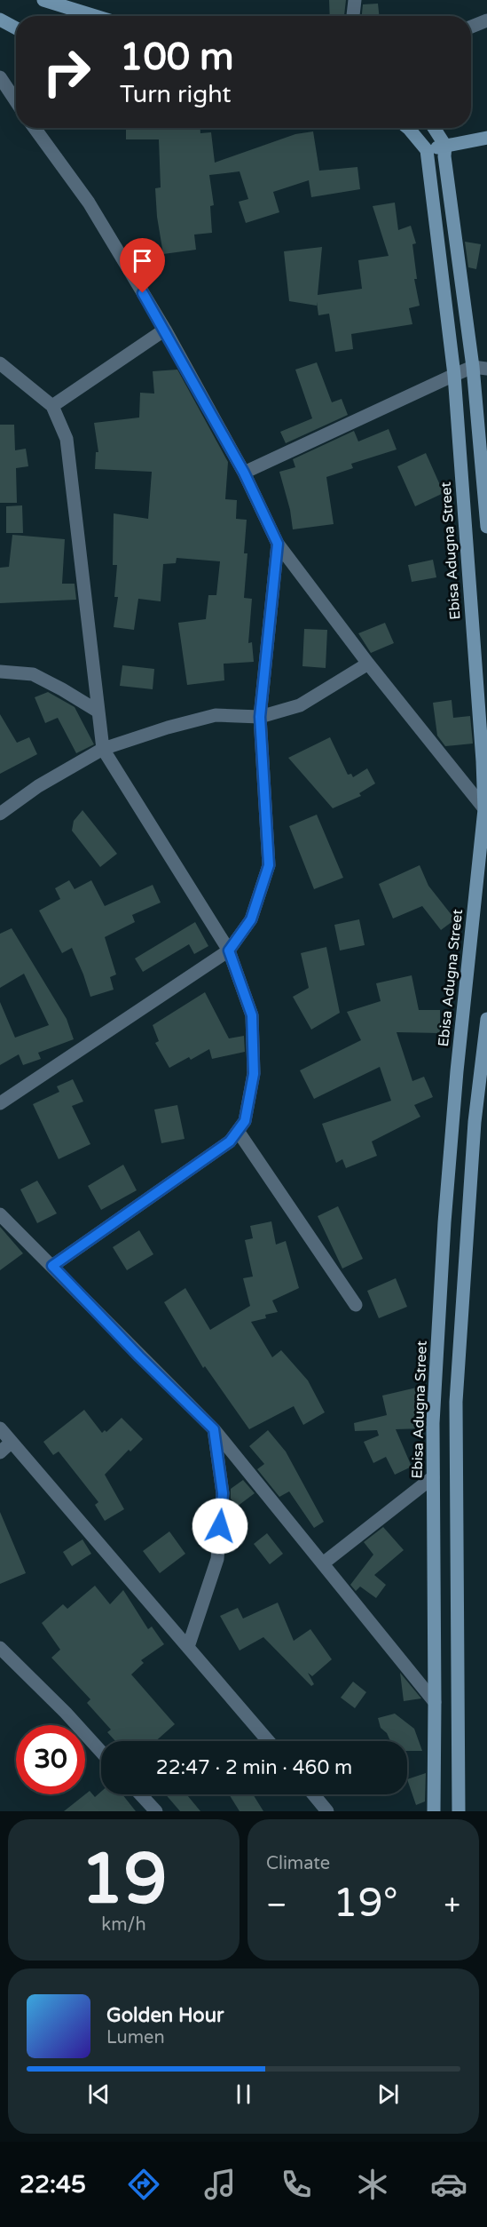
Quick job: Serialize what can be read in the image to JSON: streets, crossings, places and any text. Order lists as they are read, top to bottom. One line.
{"streets":{"main road":["Ebisa Adugna Street"]},"page":{"turn":["100 m","Turn right"],"limit":"30","trip":"22:47 · 2 min · 460 m","tile":[["19","km/h"],"Climate"],"heat":["−","19°","+"],"song":["Golden Hour","Lumen"],"tabs":"22:45"}}
